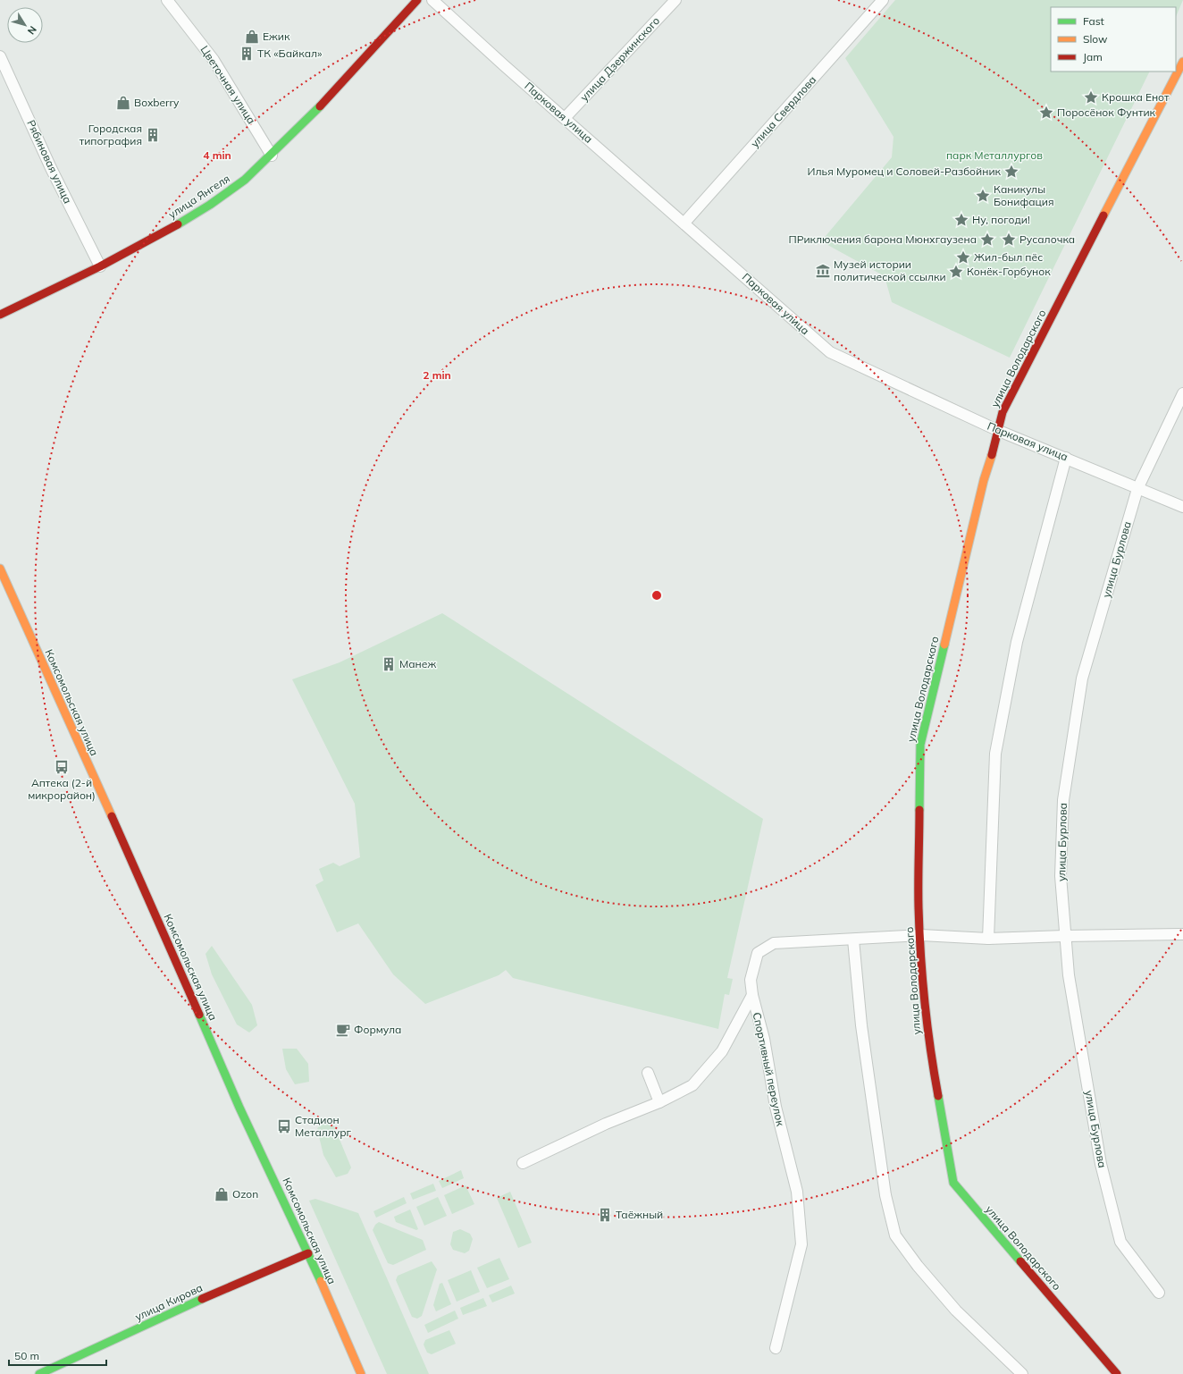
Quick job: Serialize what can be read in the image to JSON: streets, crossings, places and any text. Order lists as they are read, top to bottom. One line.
{"streets":{"street":["улица Дзержинского","Цветочная улица","улица Свердлова","Парковая улица","Рябиновая улица","улица Янгеля","улица Володарского","улица Бурлова","Комсомольская улица","Спортивный переулок","улица Кирова"]},"crossings":[["улица Дзержинского","Парковая улица"],["Цветочная улица","улица Янгеля"],["улица Свердлова","Парковая улица"],["Парковая улица","улица Володарского"],["Парковая улица","улица Бурлова"],["Рябиновая улица","улица Янгеля"],["улица Володарского","Спортивный переулок"],["улица Бурлова","Спортивный переулок"],["Комсомольская улица","улица Кирова"]],"parks":["парк Металлургов"],"places":{"shop":["Ежик","Boxberry","Ozon"],"building":["ТК «Байкал»","Городская типография","Манеж","Таёжный"],"place":["Крошка Енот","Поросёнок Фунтик","Илья Муромец и Соловей-Разбойник","Каникулы Бонифация","Ну, погоди!","ПРиключения барона Мюнхгаузена","Русалочка","Жил-был пёс","Конёк-Горбунок"],"museum":["Музей истории политической ссылки"],"bus stop":["Аптека (2-й микрорайон)","Стадион Металлург"],"cafe":["Формула"]},"legend":["Fast","Slow","Jam"],"scale_bar":"50 m","north":"bottom right","rings":["4 min","2 min"]}
